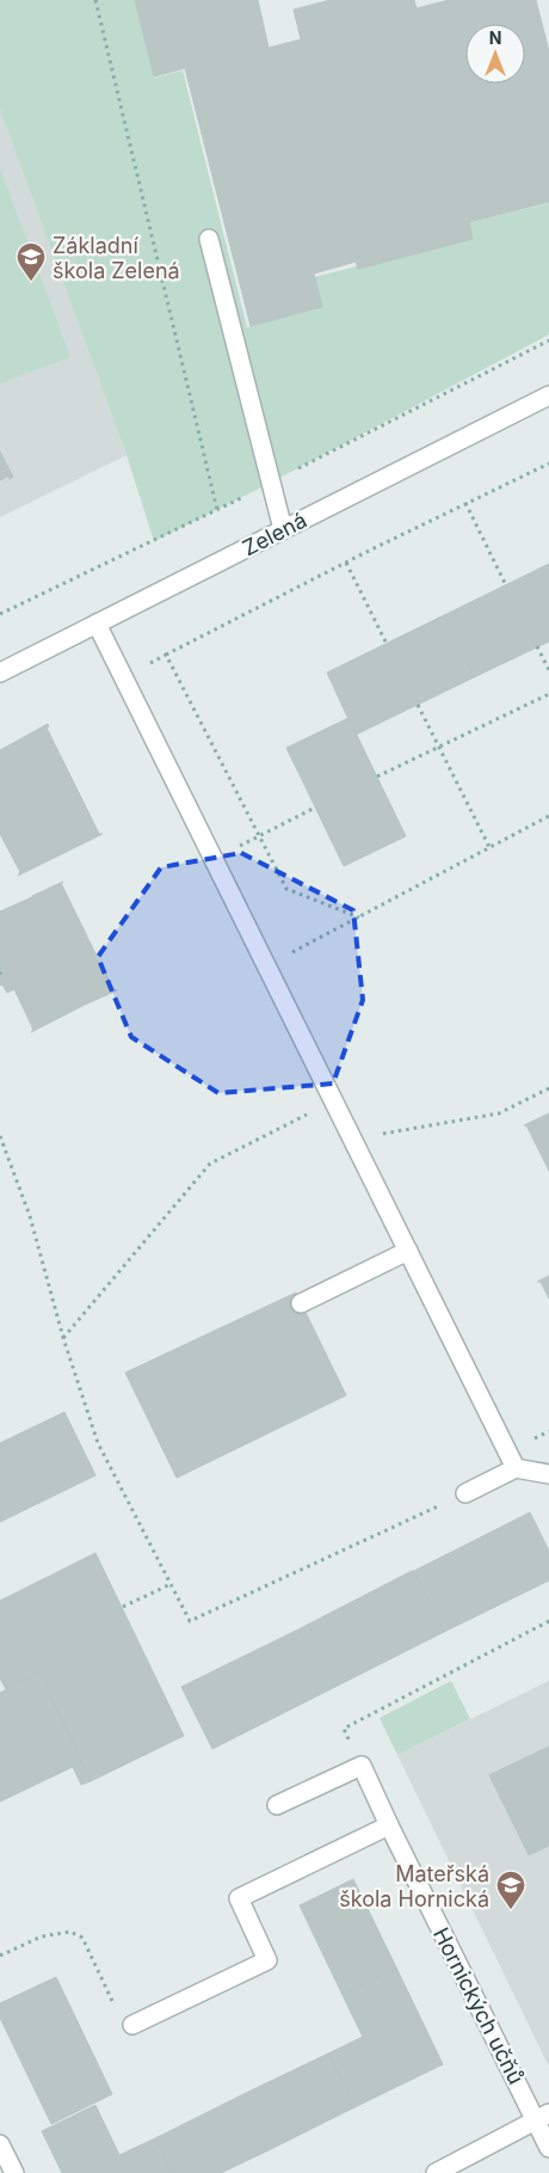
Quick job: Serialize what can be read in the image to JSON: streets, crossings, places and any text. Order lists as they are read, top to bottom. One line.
{"streets":{"street":["Zelená","Hornických učňů"]},"places":{"school or university":["Základní škola Zelená","Mateřská škola Hornická"]},"north":"top"}
